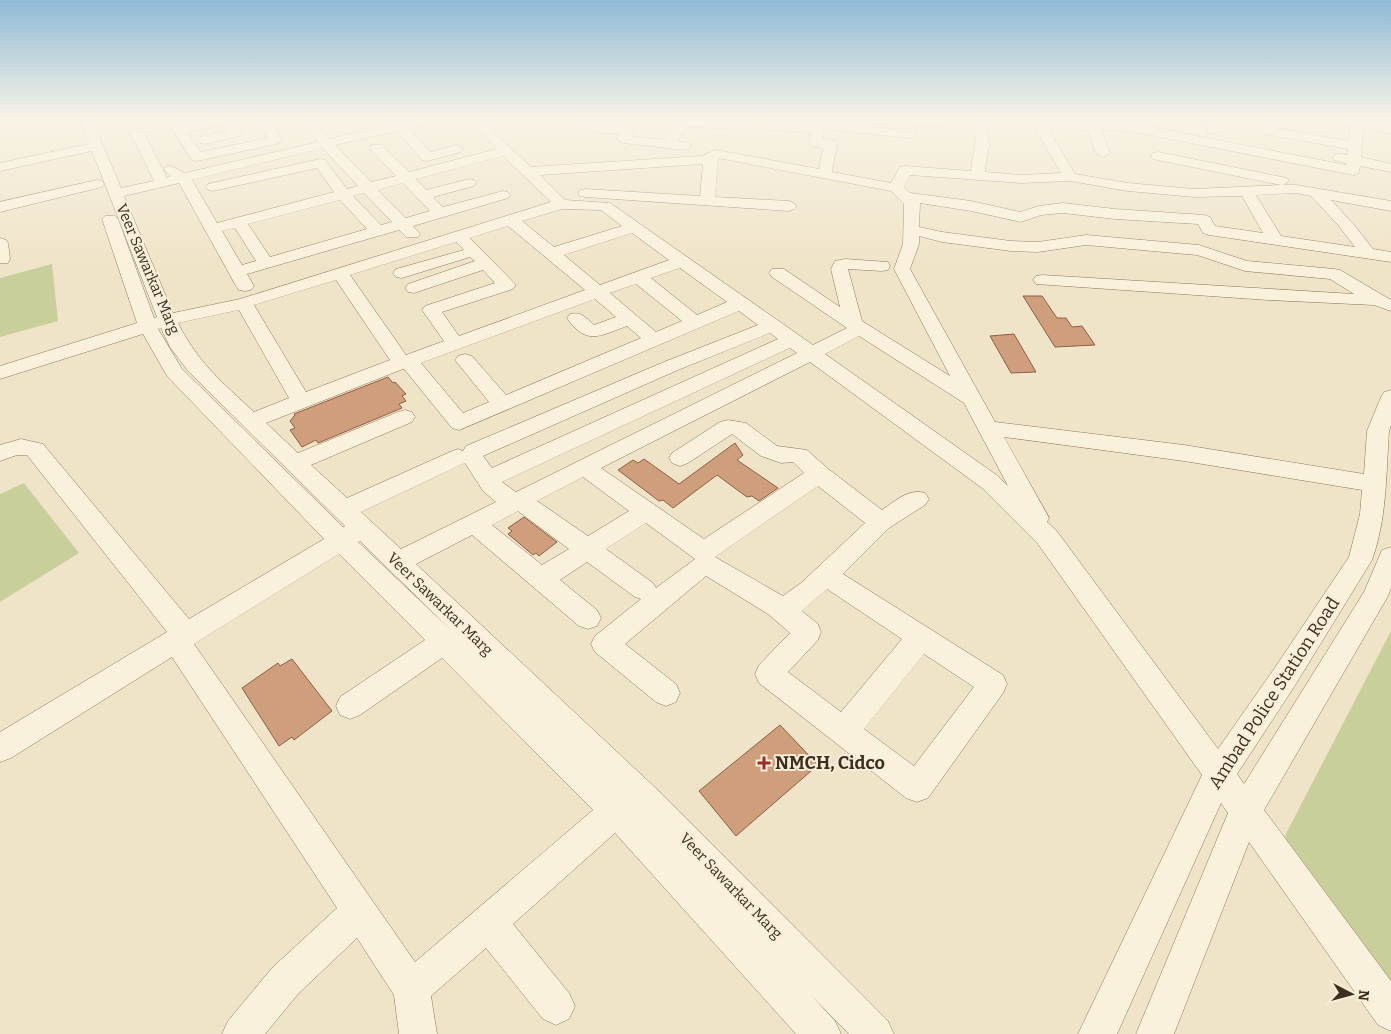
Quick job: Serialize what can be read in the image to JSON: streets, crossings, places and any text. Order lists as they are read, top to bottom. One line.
{"streets":{"street":["Veer Sawarkar Marg","Ambad Police Station Road"]},"places":{"health":["NMCH, Cidco"]},"north":"right"}
